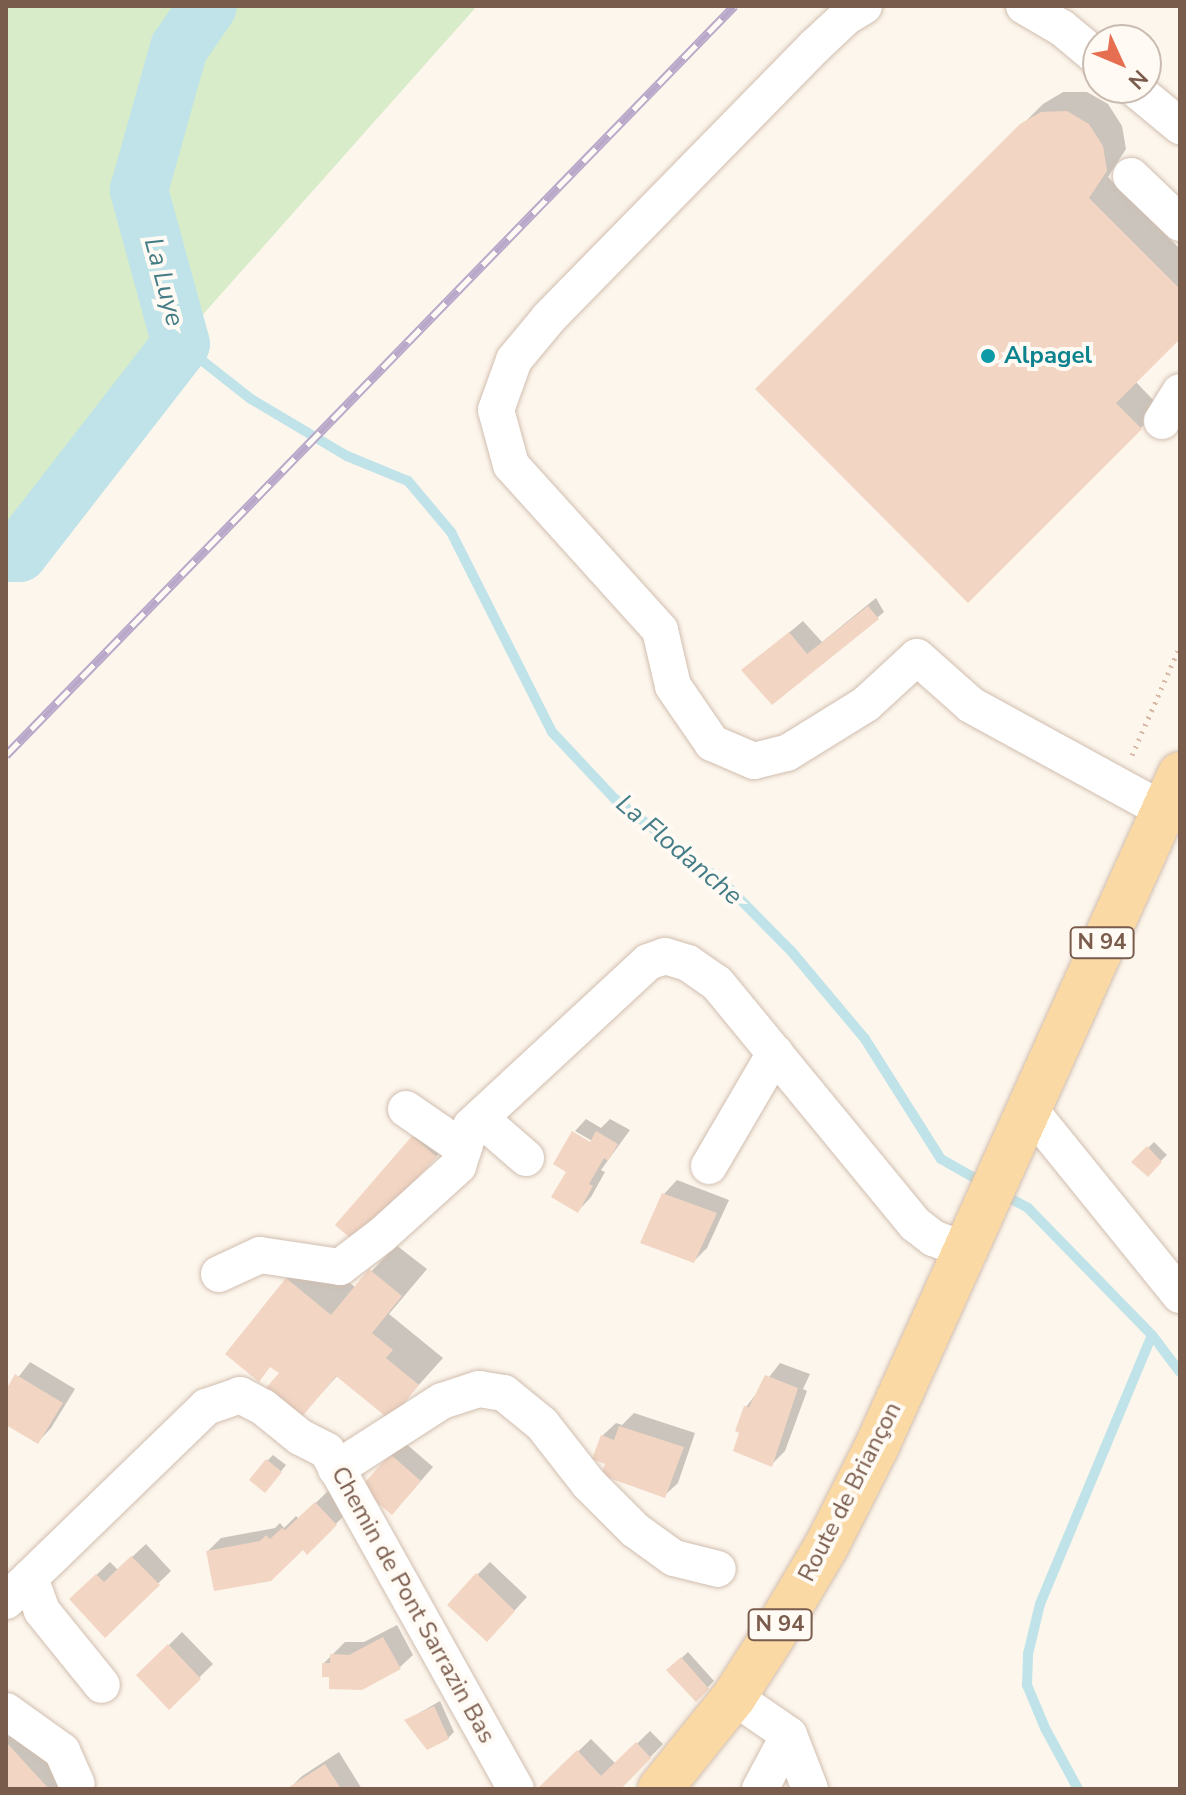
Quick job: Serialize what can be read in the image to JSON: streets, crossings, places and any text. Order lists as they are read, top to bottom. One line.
{"streets":{"main road":["N 94","Route de Briançon"],"street":["Chemin de Pont Sarrazin Bas"]},"crossings":[["N 94","Route de Briançon"]],"water":["La Luye","La Flodanche"],"places":["Alpagel"],"north":"bottom right"}
